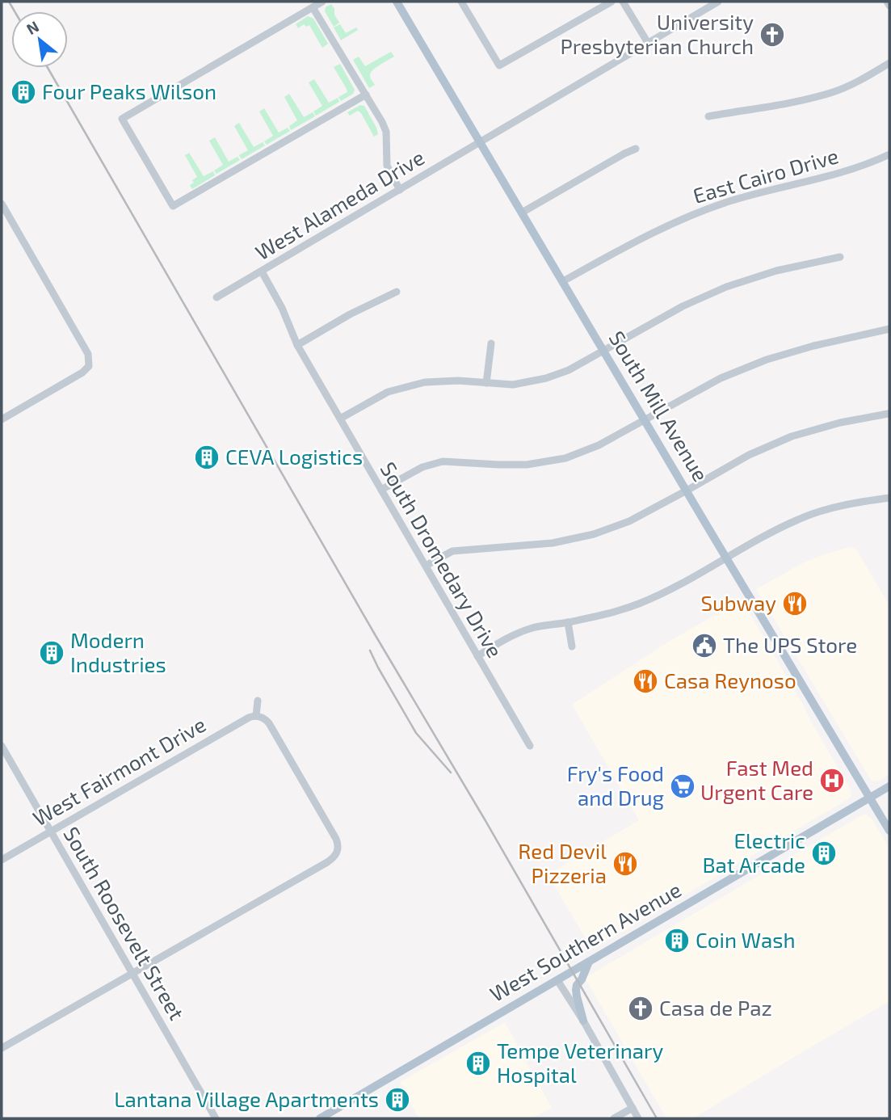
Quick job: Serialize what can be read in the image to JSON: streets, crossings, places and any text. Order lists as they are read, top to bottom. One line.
{"streets":{"main road":["South Mill Avenue","West Southern Avenue"],"street":["East Cairo Drive","West Alameda Drive","South Dromedary Drive","West Fairmont Drive","South Roosevelt Street"]},"crossings":[["East Cairo Drive","South Mill Avenue"],["West Alameda Drive","South Mill Avenue"],["West Alameda Drive","South Dromedary Drive"],["South Mill Avenue","West Southern Avenue"],["West Fairmont Drive","South Roosevelt Street"]],"places":{"church":["University Presbyterian Church","Casa de Paz"],"building":["Four Peaks Wilson","CEVA Logistics","Modern Industries","Electric Bat Arcade","Coin Wash","Tempe Veterinary Hospital","Lantana Village Apartments"],"restaurant":["Subway","Casa Reynoso","Red Devil Pizzeria"],"public building":["The UPS Store"],"hospital":["Fast Med Urgent Care"],"supermarket":["Fry's Food and Drug"]},"north":"top left"}
